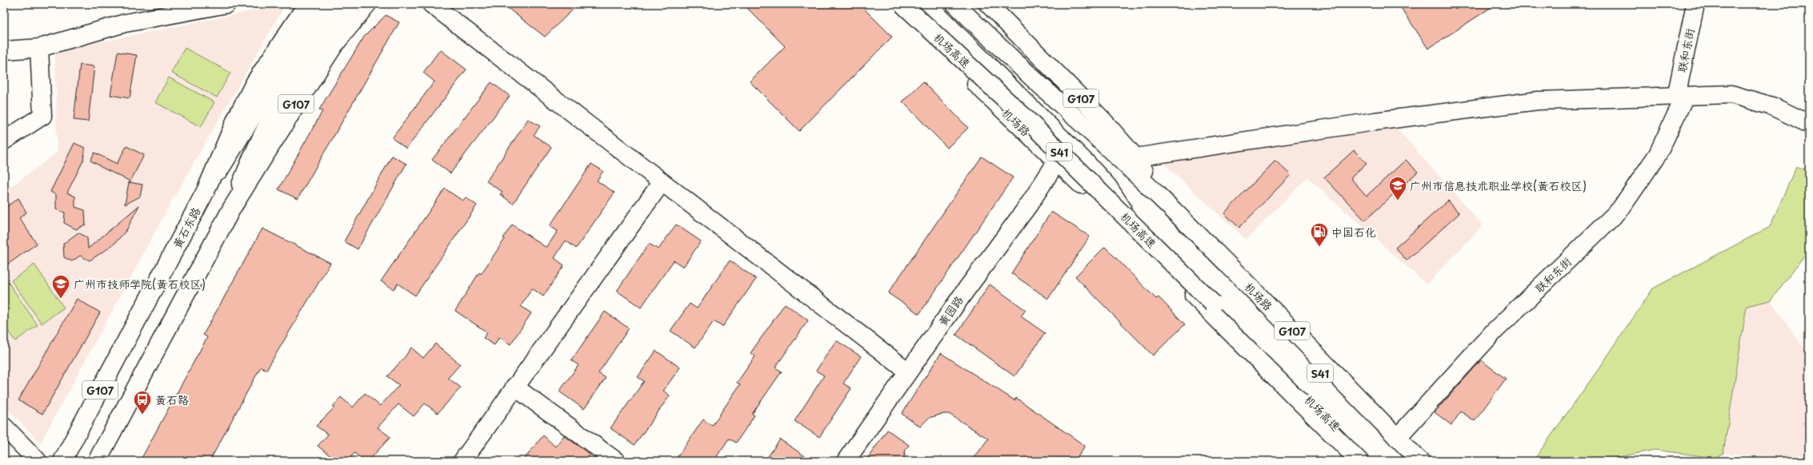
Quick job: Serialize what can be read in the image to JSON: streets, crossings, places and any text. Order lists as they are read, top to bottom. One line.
{"streets":{"main road":["机场高速","联和东街","G107","机场路","S41","黄石东路","黄园路"]},"crossings":[["联和东街","机场路"],["G107","黄石东路"],["机场路","黄园路"]],"places":{"school or university":["广州市信息技术职业学校(黄石校区)","广州市技师学院(黄石校区)"],"fuel station":["中国石化"],"bus stop":["黄石路"]}}
